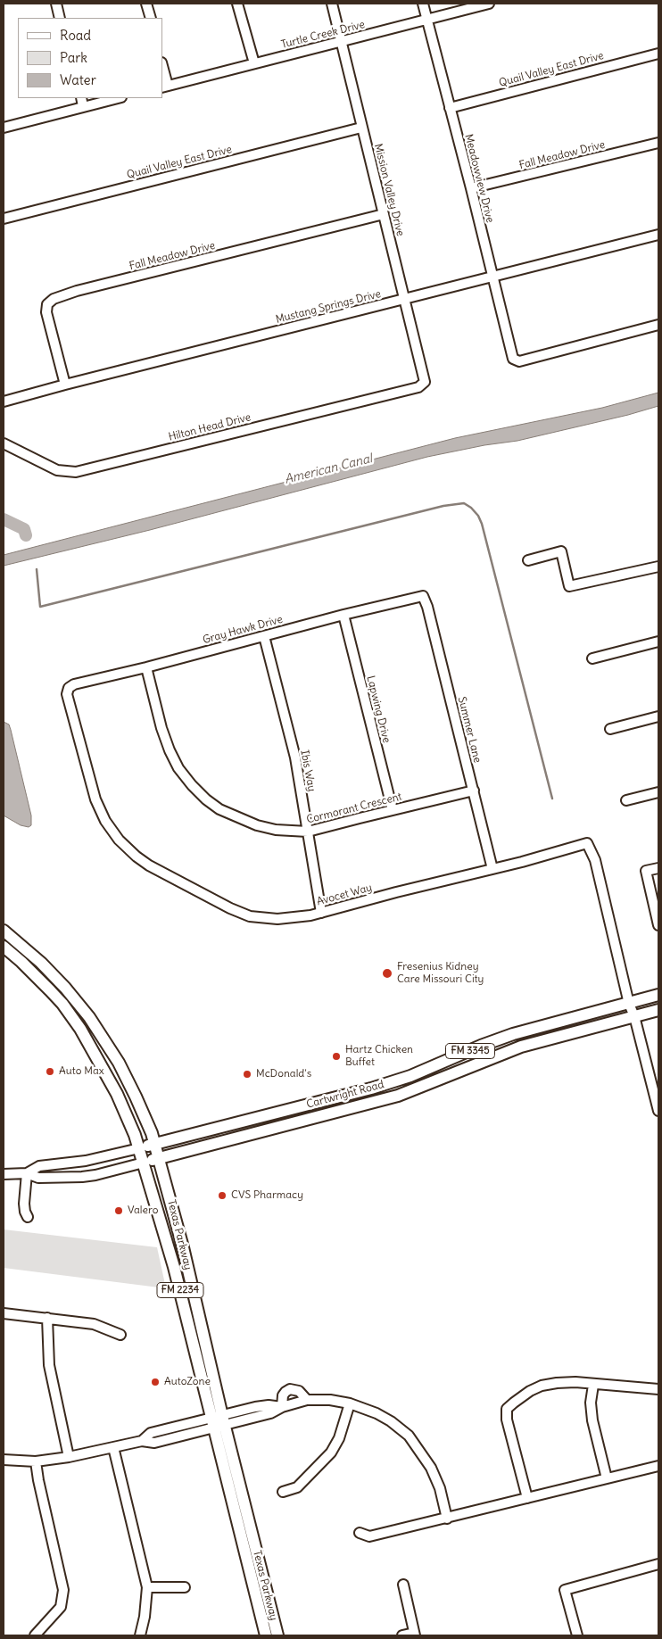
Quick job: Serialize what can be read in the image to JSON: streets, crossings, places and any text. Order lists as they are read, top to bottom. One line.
{"streets":{"main road":["FM 3345","Cartwright Road","Texas Parkway","FM 2234"],"street":["Turtle Creek Drive","Quail Valley East Drive","Fall Meadow Drive","Meadowview Drive","Mission Valley Drive","Mustang Springs Drive","Hilton Head Drive","Gray Hawk Drive","Lapwing Drive","Summer Lane","Ibis Way","Cormorant Crescent","Avocet Way"]},"crossings":[["Turtle Creek Drive","Meadowview Drive"],["Turtle Creek Drive","Mission Valley Drive"],["Quail Valley East Drive","Meadowview Drive"],["Quail Valley East Drive","Mission Valley Drive"],["Fall Meadow Drive","Meadowview Drive"],["Fall Meadow Drive","Mission Valley Drive"],["Fall Meadow Drive","Mustang Springs Drive"],["Meadowview Drive","Mustang Springs Drive"],["Mission Valley Drive","Mustang Springs Drive"],["Mission Valley Drive","Hilton Head Drive"],["Gray Hawk Drive","Lapwing Drive"],["Gray Hawk Drive","Summer Lane"],["Gray Hawk Drive","Ibis Way"],["Gray Hawk Drive","Cormorant Crescent"],["Gray Hawk Drive","Avocet Way"],["Lapwing Drive","Cormorant Crescent"],["Summer Lane","Cormorant Crescent"],["Summer Lane","Avocet Way"],["Ibis Way","Cormorant Crescent"],["Ibis Way","Avocet Way"],["Avocet Way","Cartwright Road"],["Cartwright Road","Texas Parkway"]],"water":["American Canal"],"places":["Fresenius Kidney Care Missouri City","Hartz Chicken Buffet","Auto Max","McDonald's","CVS Pharmacy","Valero","AutoZone"],"legend":["Road","Park","Water"]}
